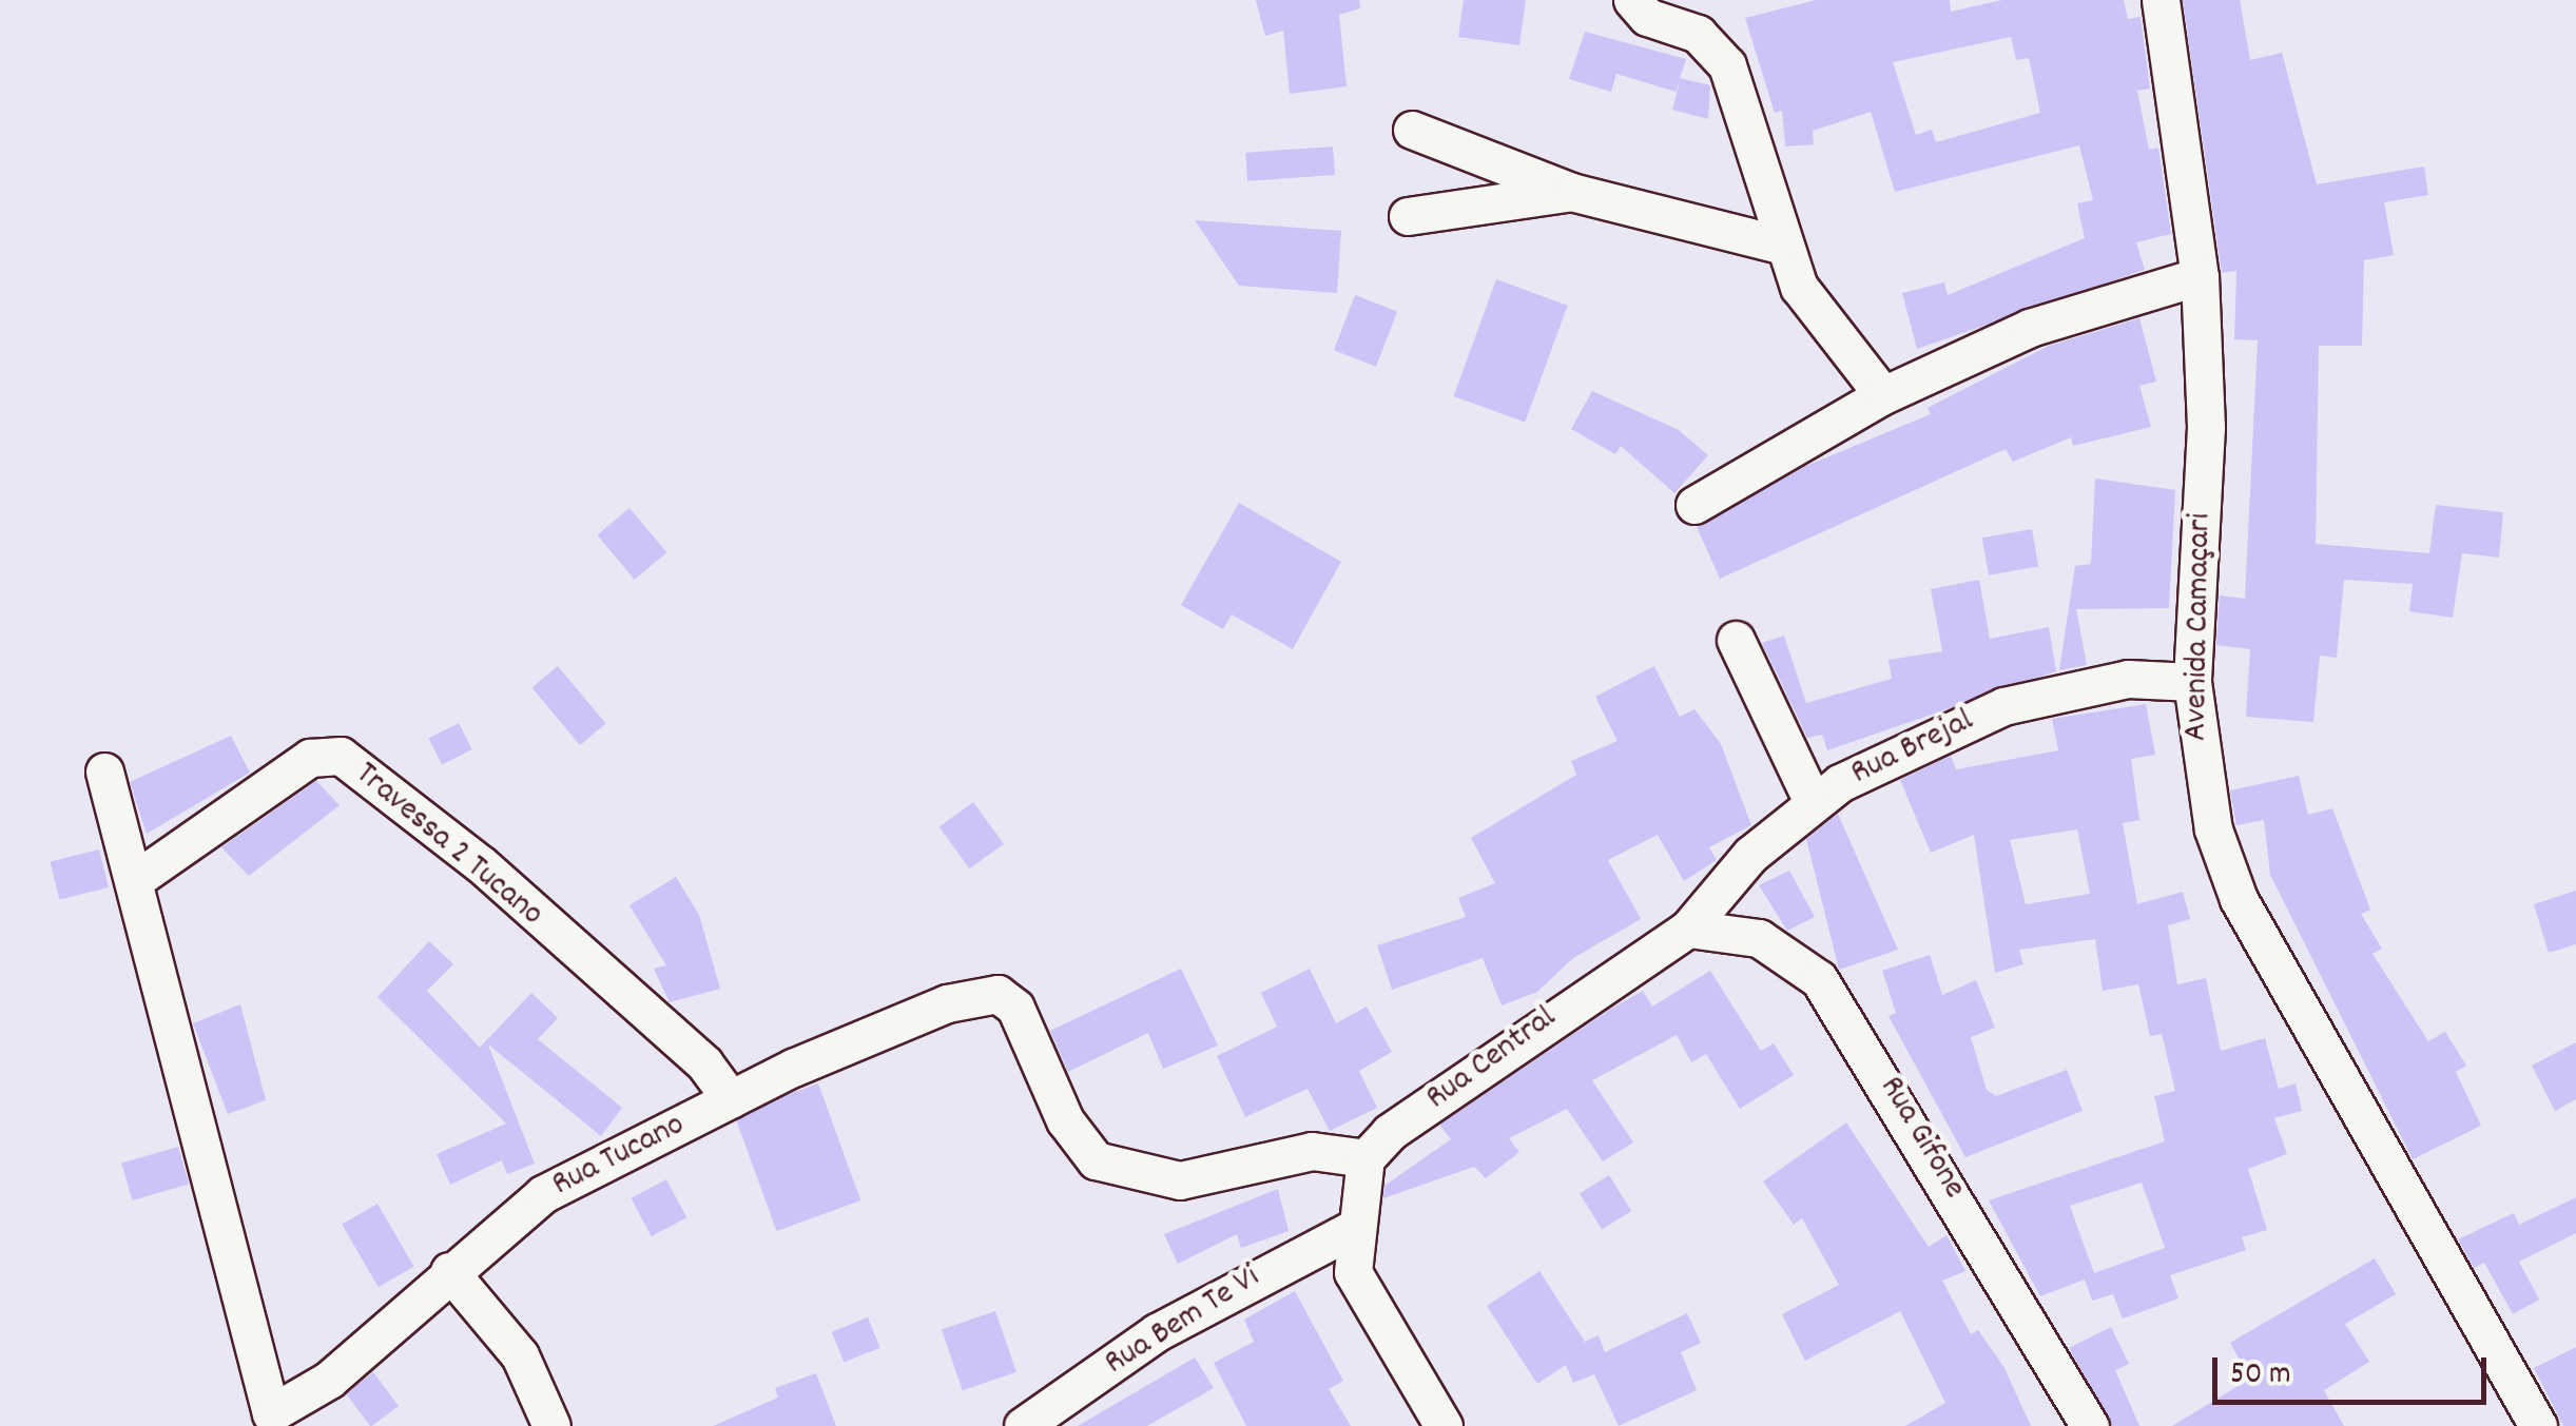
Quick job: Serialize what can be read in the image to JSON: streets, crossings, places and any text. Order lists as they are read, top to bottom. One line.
{"streets":{"street":["Avenida Camaçari","Rua Brejal","Travessa 2 Tucano","Rua Central","Rua Gifone","Rua Tucano","Rua Bem Te Vi"]},"crossings":[["Avenida Camaçari","Rua Brejal"],["Rua Brejal","Rua Central"],["Rua Brejal","Rua Gifone"],["Travessa 2 Tucano","Rua Tucano"],["Rua Central","Rua Gifone"],["Rua Central","Rua Tucano"]],"scale_bar":"50 m"}
